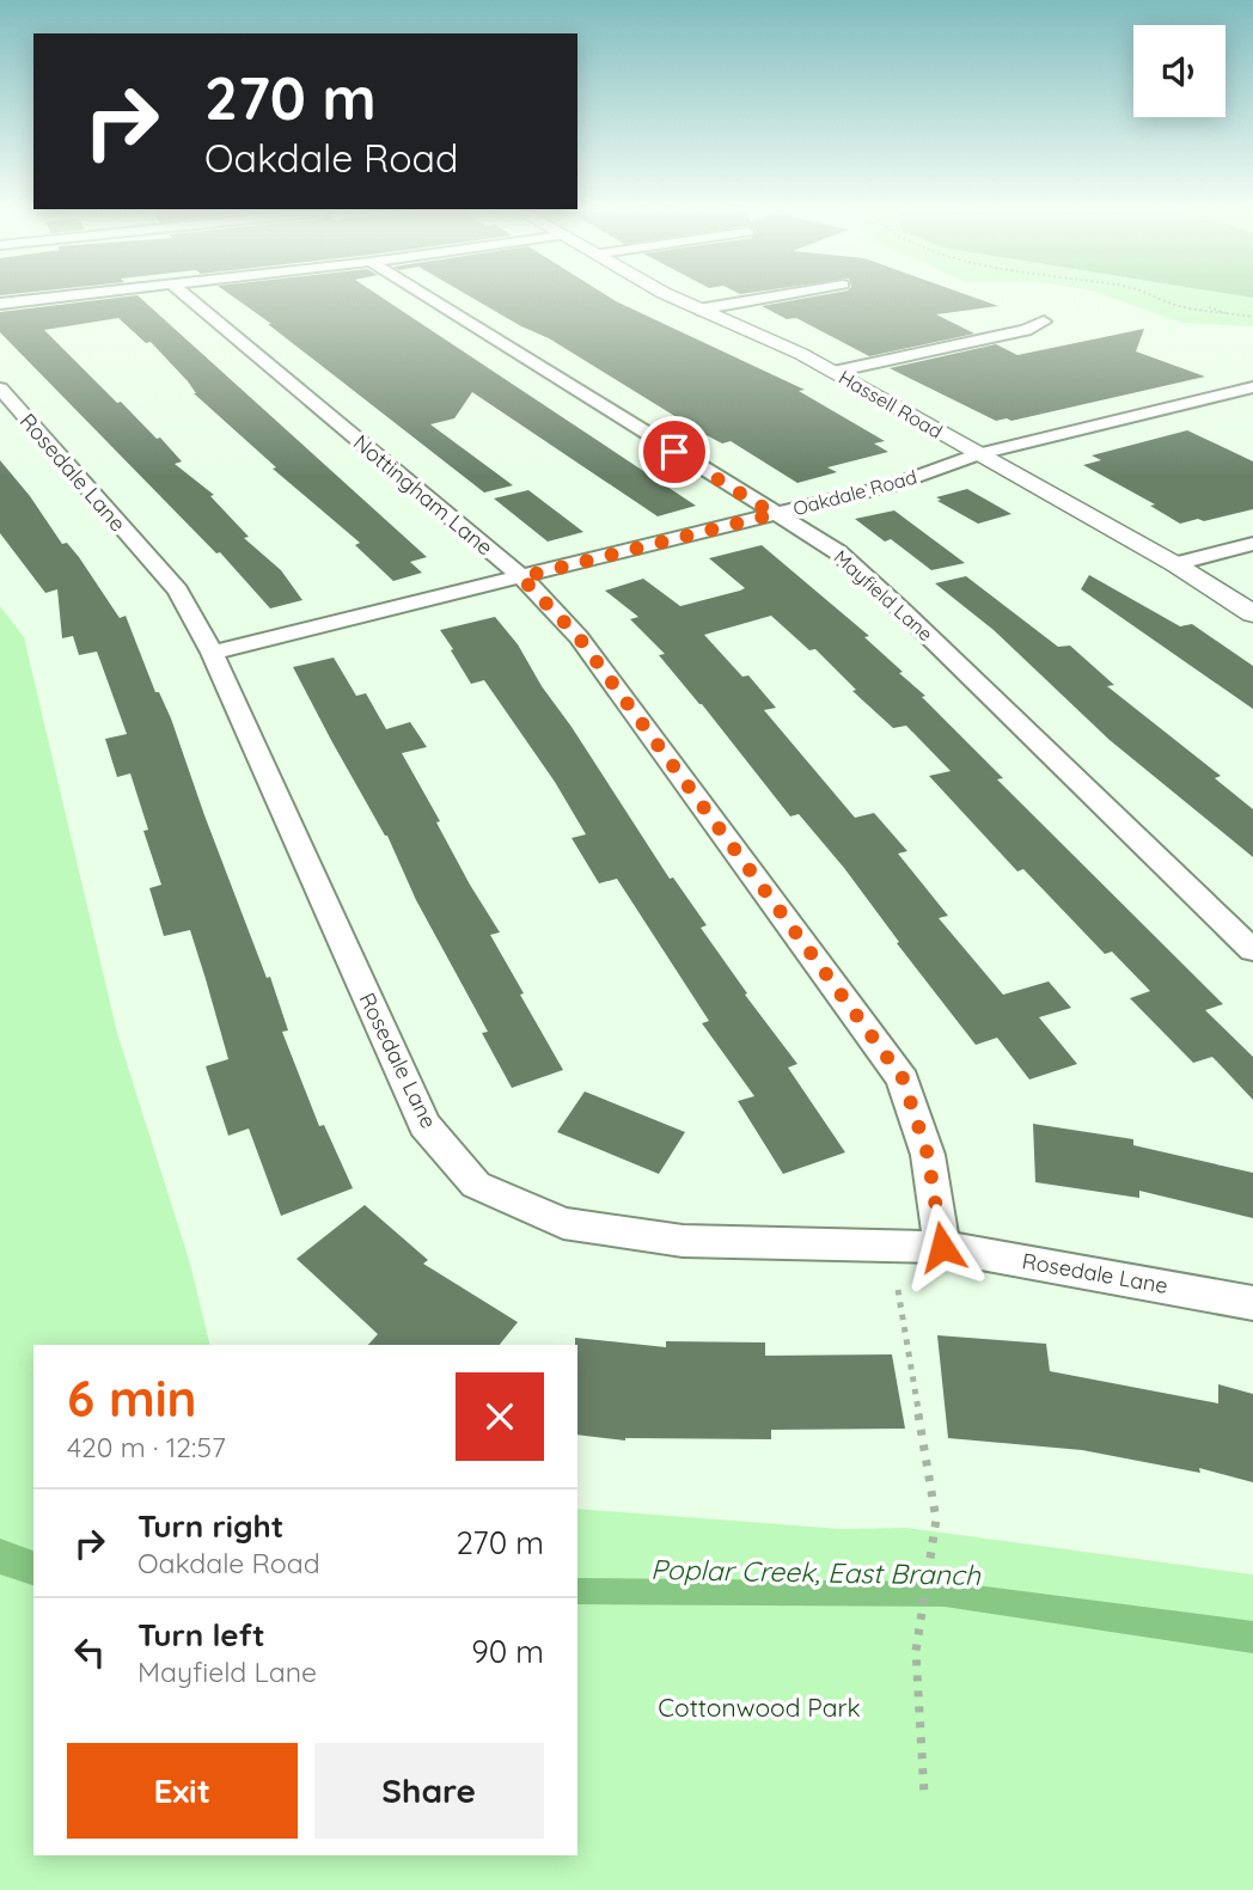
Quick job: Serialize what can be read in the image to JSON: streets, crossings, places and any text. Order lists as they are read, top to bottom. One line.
{"streets":{"street":["Hassell Road","Rosedale Lane","Oakdale Road","Nottingham Lane","Mayfield Lane"]},"crossings":[["Hassell Road","Oakdale Road"],["Rosedale Lane","Oakdale Road"],["Rosedale Lane","Nottingham Lane"],["Oakdale Road","Nottingham Lane"],["Oakdale Road","Mayfield Lane"]],"water":["Poplar Creek, East Branch"],"parks":["Cottonwood Park"],"page":{"turn":["270 m","Oakdale Road"],"heading":["6 min","420 m · 12:57"],"list":[{"name":"Turn right","note":"Oakdale Road","value":"270 m"},{"name":"Turn left","note":"Mayfield Lane","value":"90 m"}],"buttons":["Exit","Share"]}}
